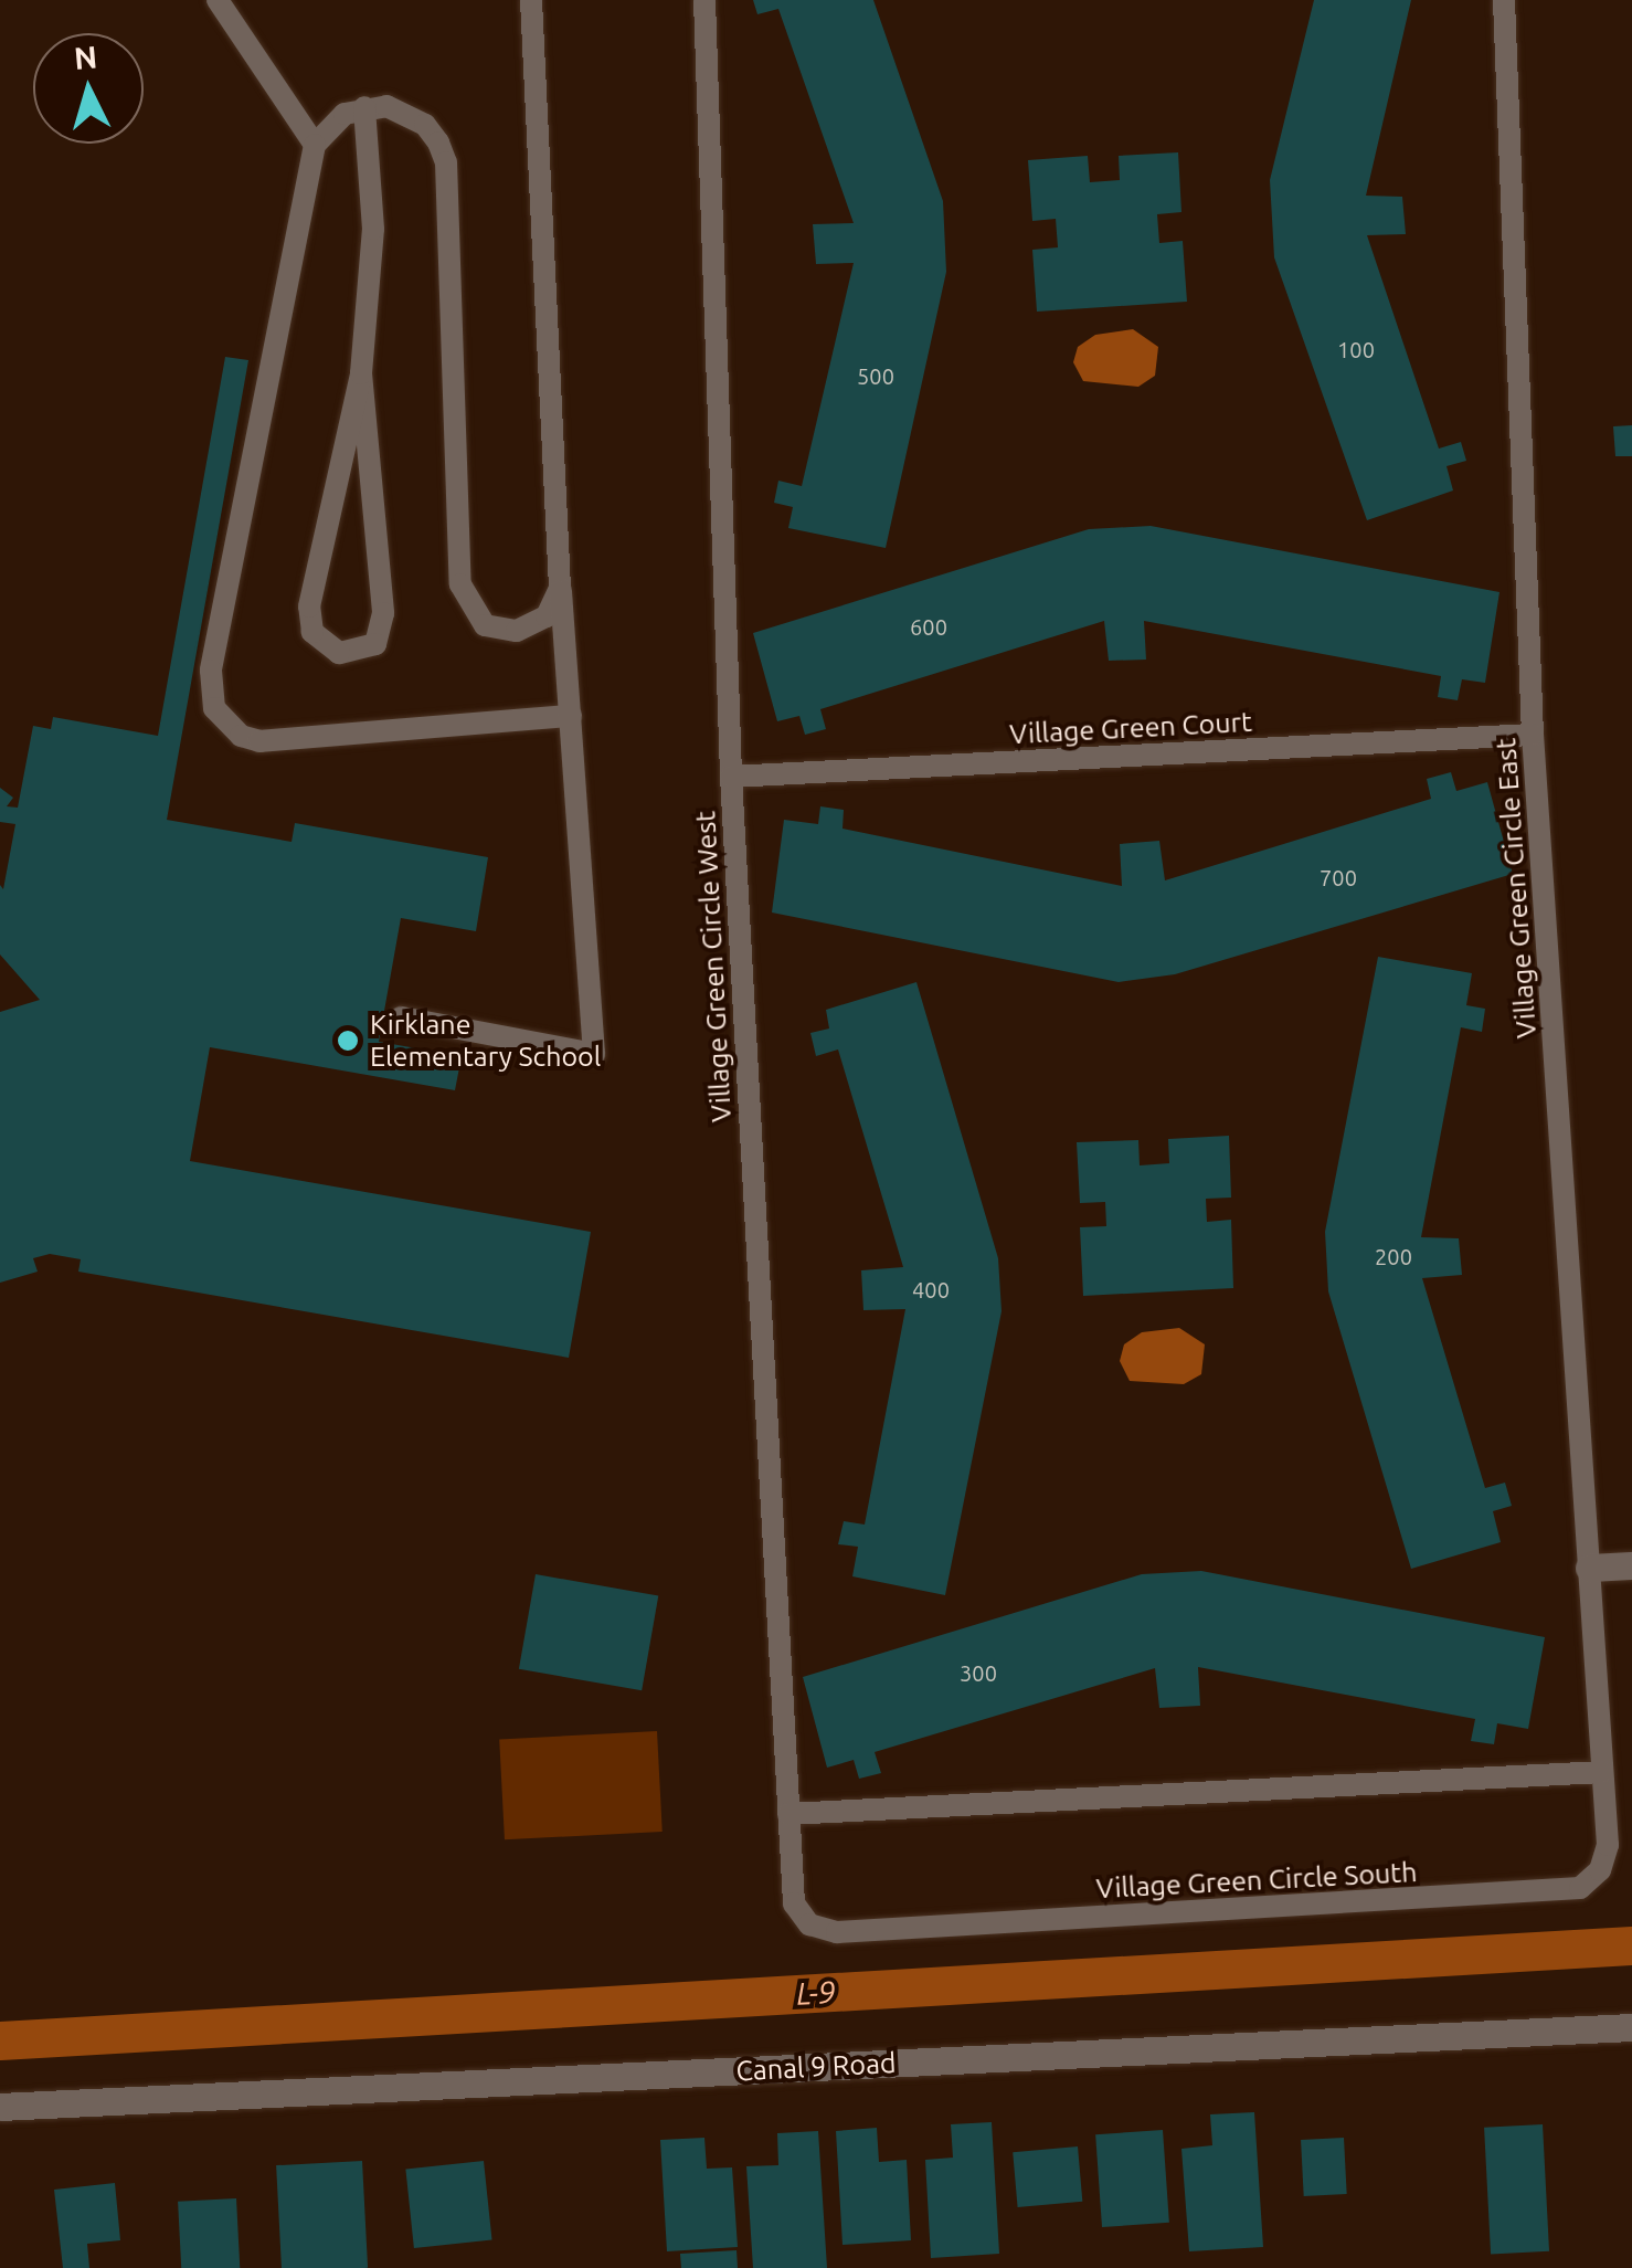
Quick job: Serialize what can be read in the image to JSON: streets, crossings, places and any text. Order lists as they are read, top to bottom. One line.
{"streets":{"street":["Canal 9 Road"],"lane":["Village Green Court","Village Green Circle East","Village Green Circle West","Village Green Circle South"]},"crossings":[["Village Green Court","Village Green Circle East"],["Village Green Court","Village Green Circle West"],["Village Green Circle East","Village Green Circle South"],["Village Green Circle West","Village Green Circle South"]],"water":["L-9"],"places":["Kirklane Elementary School"],"house_numbers":["100","500","600","700","200","400","300"],"north":"top"}
